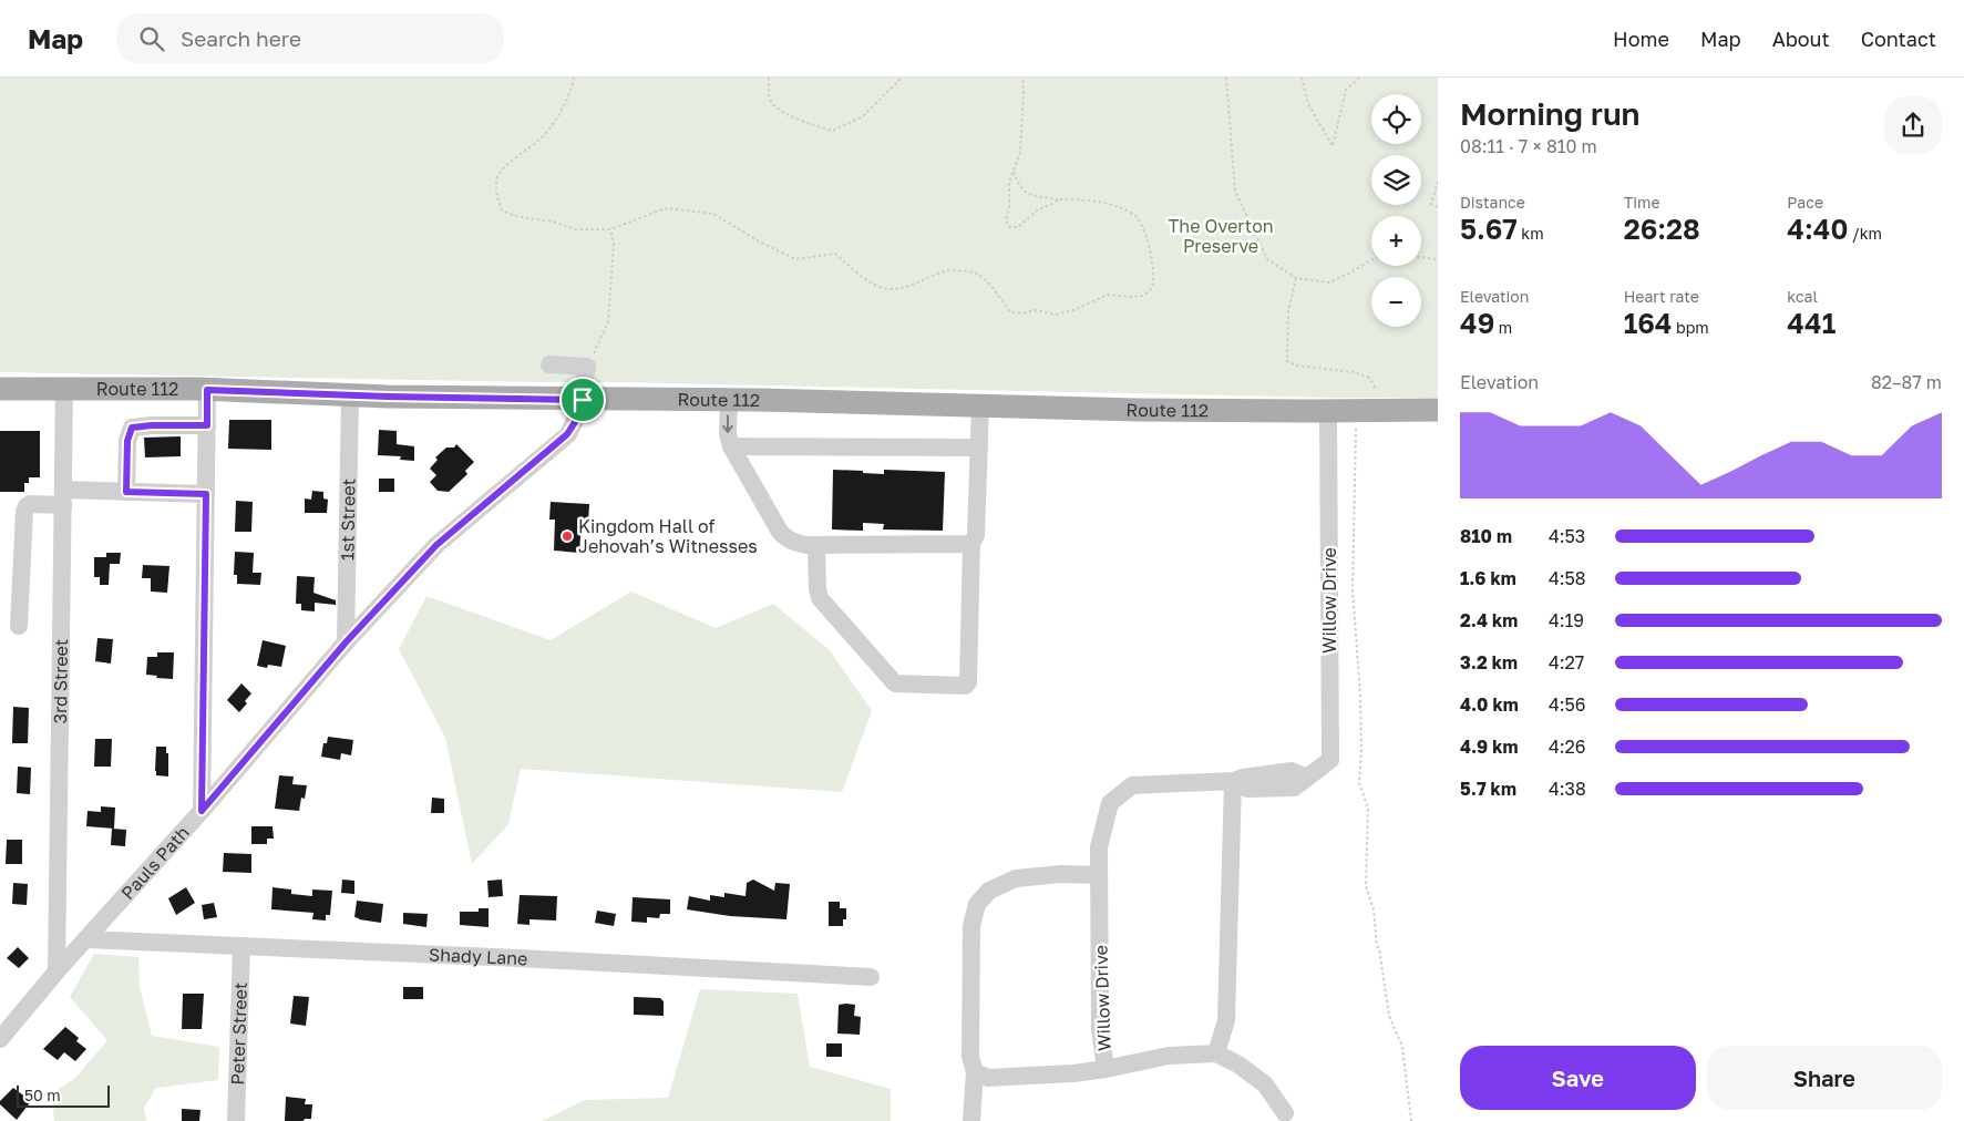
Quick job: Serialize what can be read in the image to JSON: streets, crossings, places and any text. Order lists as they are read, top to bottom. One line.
{"streets":{"main road":["Route 112"],"street":["1st Street","Willow Drive","3rd Street","Pauls Path","Shady Lane","Peter Street"]},"crossings":[["Route 112","1st Street"],["Route 112","Willow Drive"],["Route 112","3rd Street"],["Route 112","Pauls Path"],["1st Street","Pauls Path"],["3rd Street","Pauls Path"],["Pauls Path","Shady Lane"],["Shady Lane","Peter Street"]],"parks":["The Overton Preserve"],"places":["Kingdom Hall of Jehovah’s Witnesses"],"scale_bar":"50 m","page":{"header":"Map","search":"Search here","nav":["Home","Map","About","Contact"],"heading":["Morning run","08:11 · 7 × 810 m"],"map_buttons":["+","−"],"stats":[["Distance","5.67 km"],["Time","26:28"],["Pace","4:40 /km"],["Elevation","49 m"],["Heart rate","164 bpm"],["kcal","441"]],"chart":["Elevation","82–87 m"],"list":[{"name":"810 m","note":"4:53"},{"name":"1.6 km","note":"4:58"},{"name":"2.4 km","note":"4:19"},{"name":"3.2 km","note":"4:27"},{"name":"4.0 km","note":"4:56"},{"name":"4.9 km","note":"4:26"},{"name":"5.7 km","note":"4:38"}],"buttons":["Save","Share"],"scale":"50 m"}}
